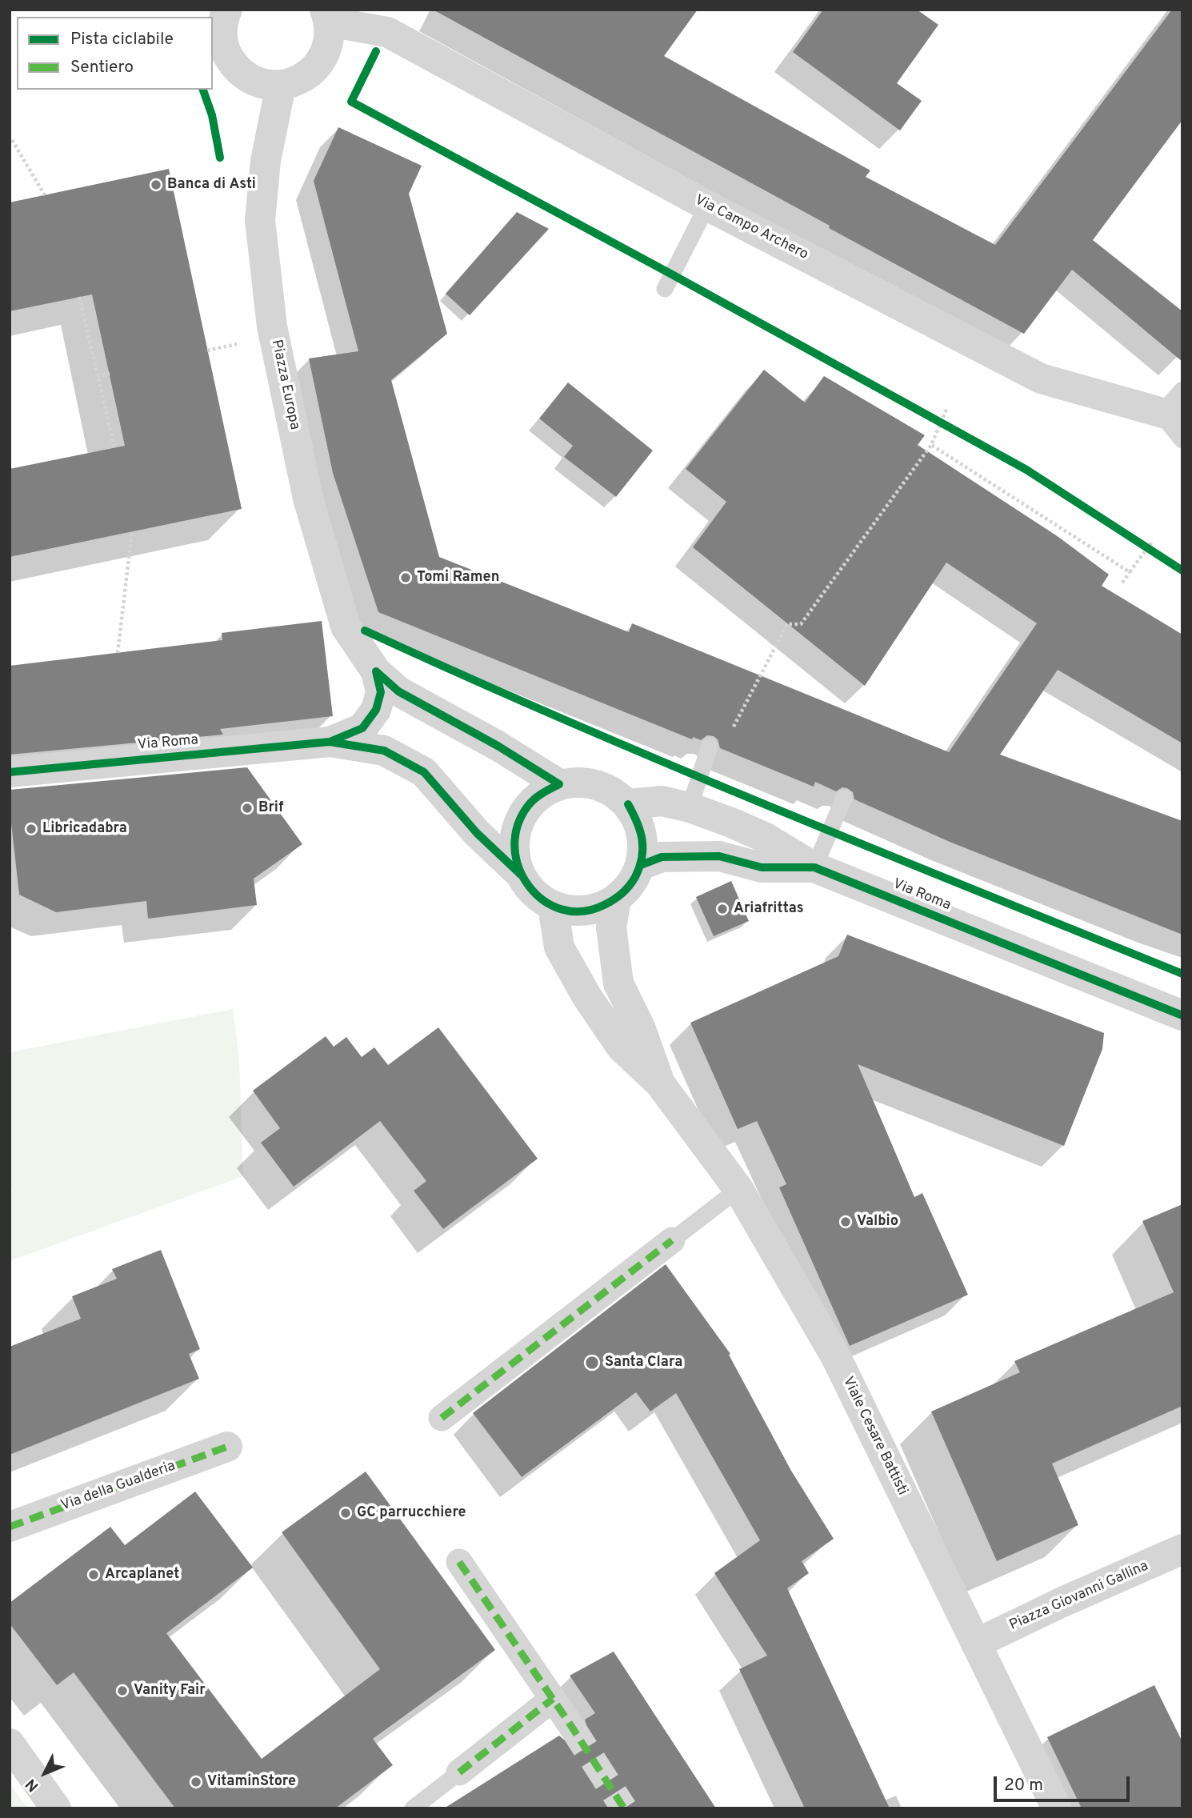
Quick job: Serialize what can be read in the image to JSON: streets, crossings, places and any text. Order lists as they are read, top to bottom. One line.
{"streets":{"street":["Via Campo Archero","Piazza Europa","Via Roma","Viale Cesare Battisti","Via della Gualderia","Piazza Giovanni Gallina"]},"crossings":[["Piazza Europa","Via Roma"],["Via Roma","Viale Cesare Battisti"],["Viale Cesare Battisti","Piazza Giovanni Gallina"]],"places":["Banca di Asti","Tomi Ramen","Brif","Libricadabra","Ariafrittas","Valbio","Santa Clara","GC parrucchiere","Arcaplanet","Vanity Fair","VitaminStore"],"legend":["Pista ciclabile","Sentiero"],"scale_bar":"20 m","north":"bottom left"}
